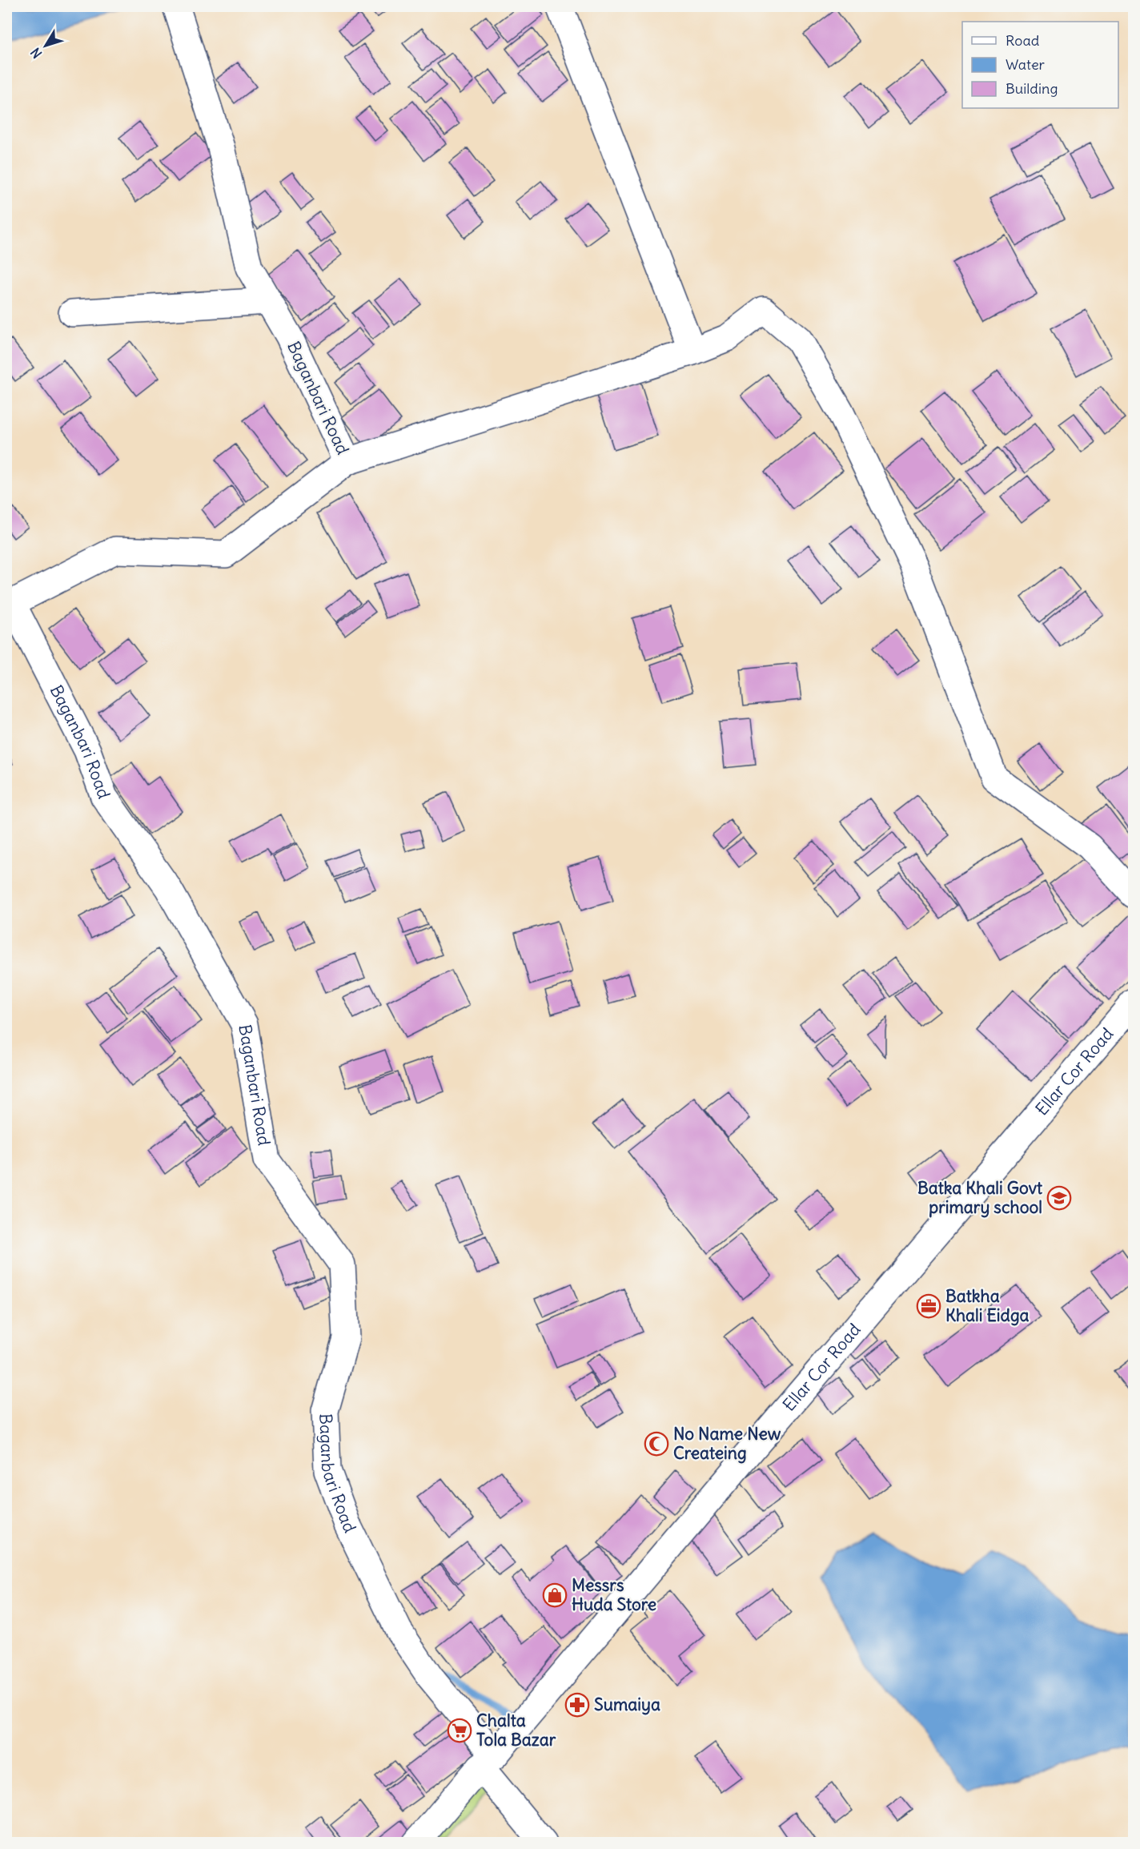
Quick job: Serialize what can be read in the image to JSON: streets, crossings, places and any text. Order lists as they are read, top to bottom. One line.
{"streets":{"street":["Baganbari Road","Ellar Cor Road"]},"crossings":[["Baganbari Road","Ellar Cor Road"]],"places":{"school or university":["Batka Khali Govt primary school"],"office":["Batkha Khali Eidga"],"mosque":["No Name New Createing"],"shop":["Messrs Huda Store"],"pharmacy":["Sumaiya"],"supermarket":["Chalta Tola Bazar"]},"legend":["Road","Water","Building"],"north":"bottom left"}
